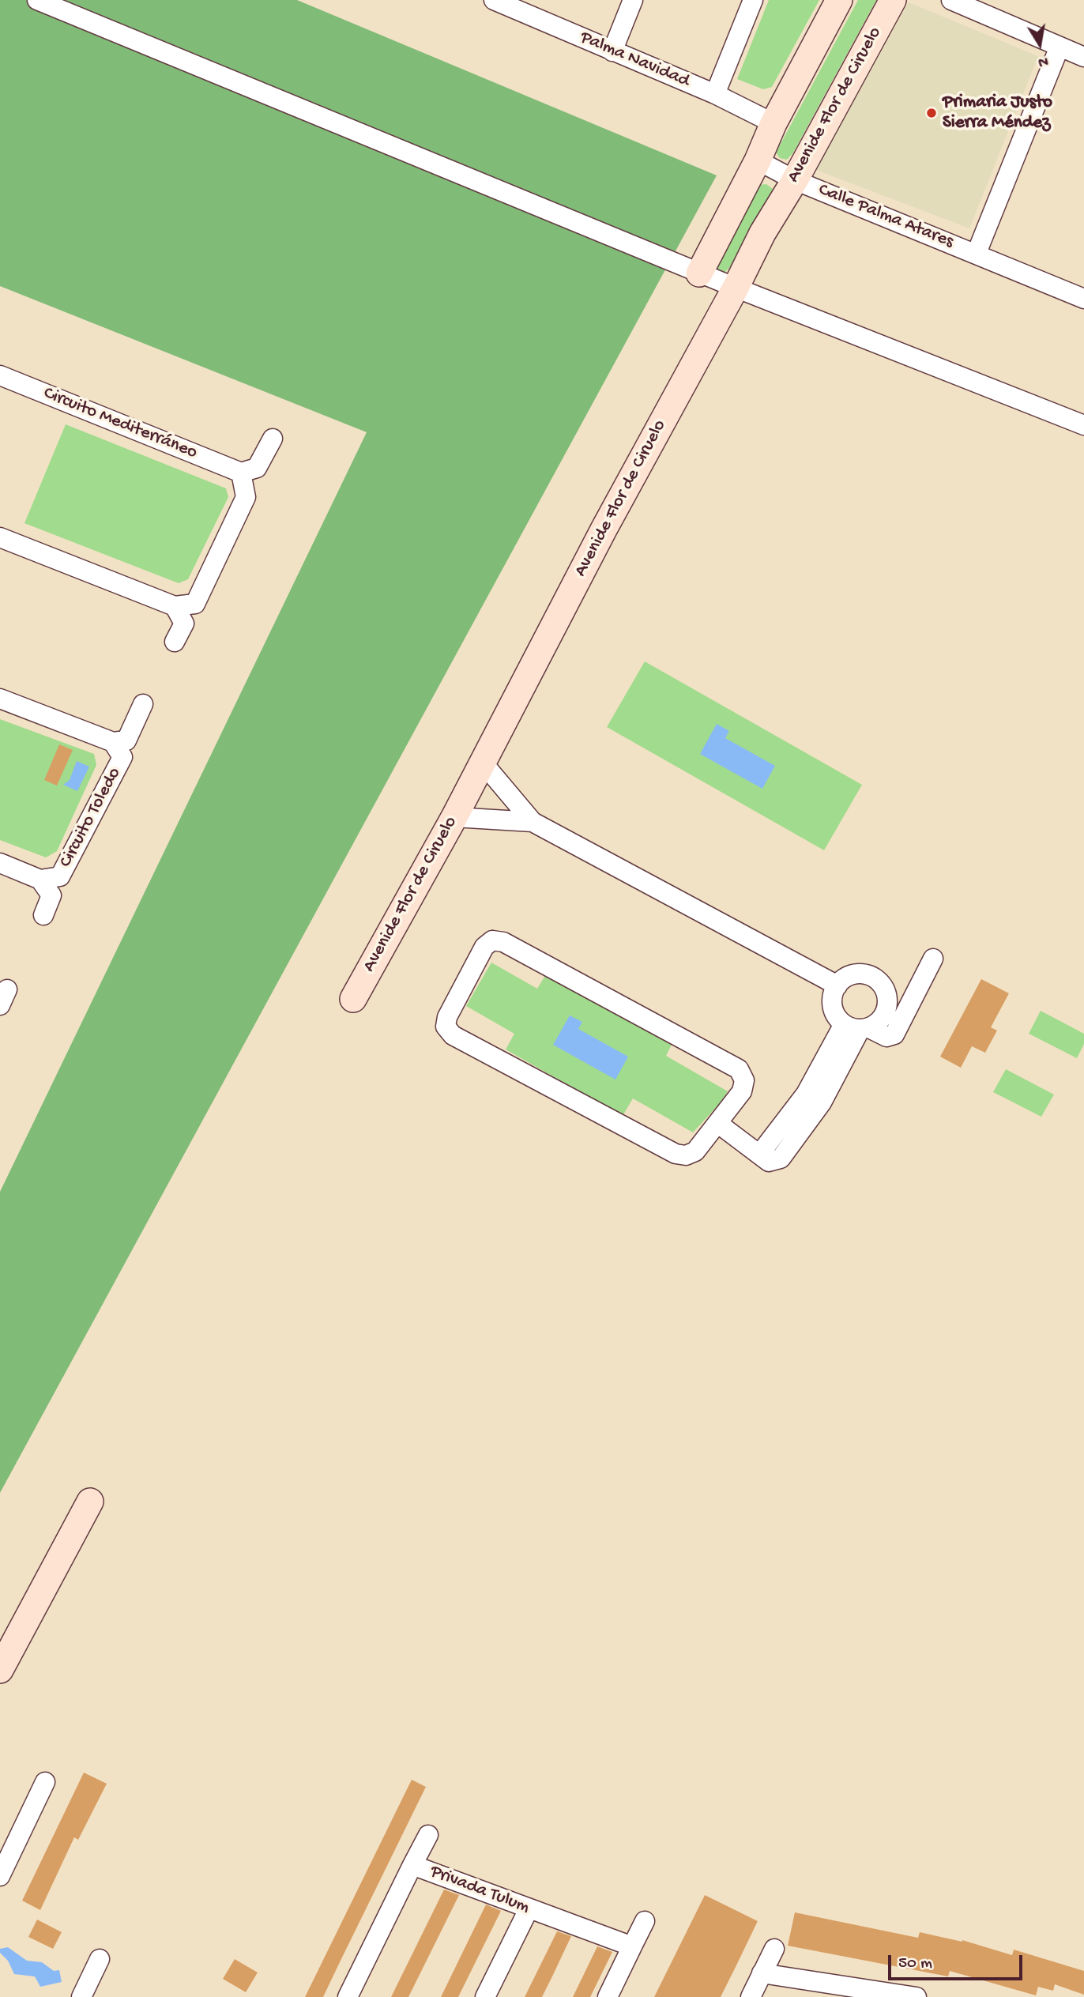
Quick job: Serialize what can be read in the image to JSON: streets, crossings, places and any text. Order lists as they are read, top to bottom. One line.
{"streets":{"main road":["Avenide Flor de Ciruelo"],"street":["Palma Navidad","Calle Palma Atares","Circuito Mediterráneo","Circuito Toledo","Privada Tulum"]},"crossings":[["Avenide Flor de Ciruelo","Calle Palma Atares"]],"places":["Primaria Justo Sierra Méndez"],"scale_bar":"50 m","north":"bottom"}
